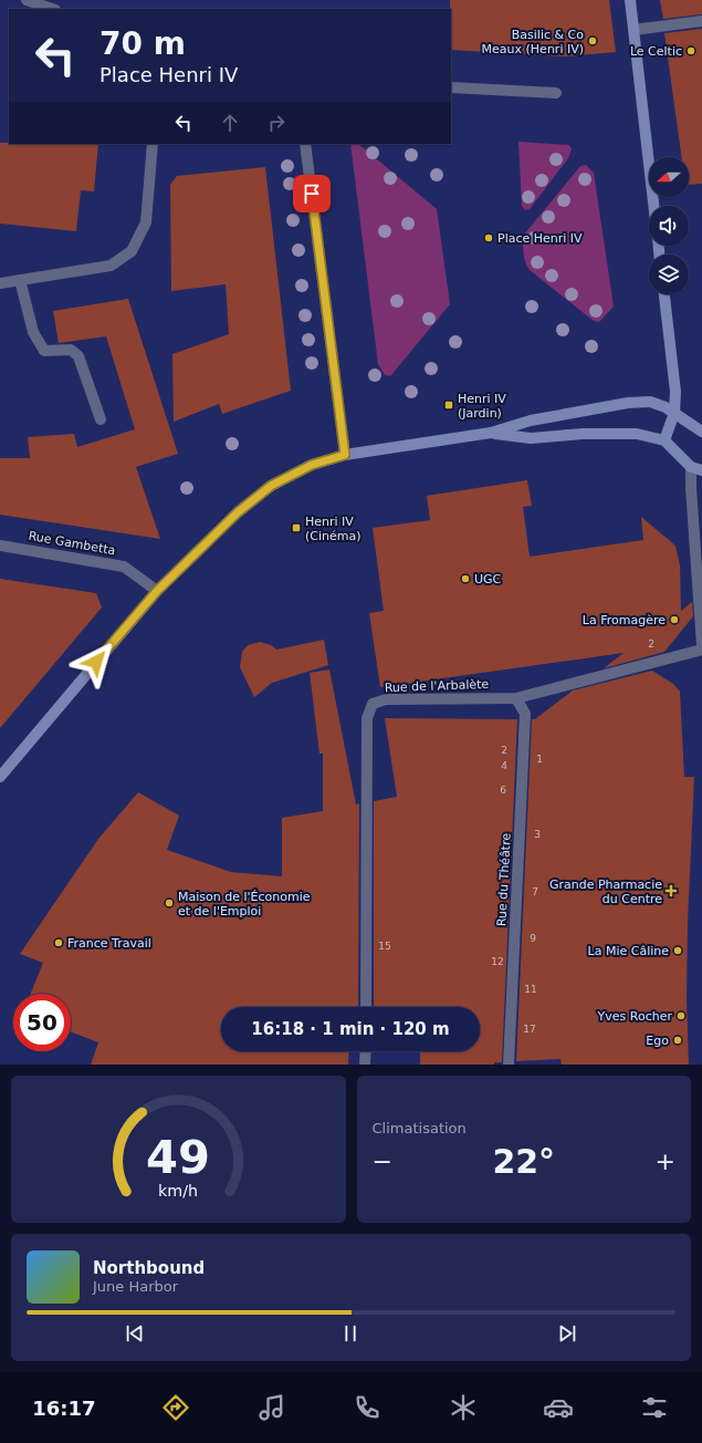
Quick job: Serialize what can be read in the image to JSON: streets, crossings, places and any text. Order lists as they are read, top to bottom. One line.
{"streets":{"street":["Rue Gambetta","Rue de l'Arbalète","Rue du Théâtre"]},"crossings":[["Rue de l'Arbalète","Rue du Théâtre"]],"places":{"other":["Basilic & Co Meaux (Henri IV)","Le Celtic","Place Henri IV","UGC","La Fromagère","Maison de l'Économie et de l'Emploi","France Travail","La Mie Câline","Yves Rocher","Ego"],"transit":["Henri IV (Jardin)","Henri IV (Cinéma)"],"health":["Grande Pharmacie du Centre"]},"house_numbers":["2","2","1","4","6","3","7","9","15","12","11","17"],"north":"left","page":{"turn":["70 m","Place Henri IV"],"limit":"50","trip":"16:18 · 1 min · 120 m","tile":"Climatisation","heat":["−","22°","+"],"song":["Northbound","June Harbor"],"tabs":"16:17","gauge":["49","km/h"]}}
